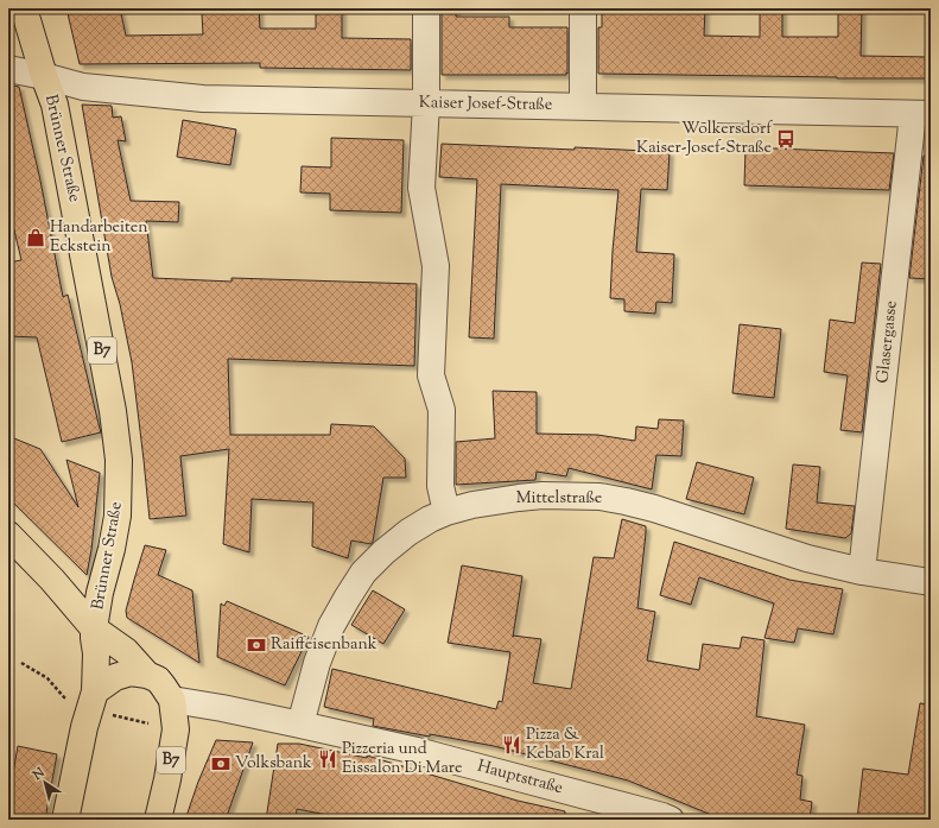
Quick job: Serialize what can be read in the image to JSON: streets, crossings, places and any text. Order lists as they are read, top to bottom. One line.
{"streets":{"main road":["Brünner Straße","B7"],"street":["Kaiser Josef-Straße","Glasergasse","Mittelstraße","Hauptstraße"]},"crossings":[["Kaiser Josef-Straße","Brünner Straße"],["Kaiser Josef-Straße","Glasergasse"],["Brünner Straße","B7"],["Glasergasse","Mittelstraße"],["B7","Hauptstraße"],["Mittelstraße","Hauptstraße"]],"places":{"bus stop":["Wolkersdorf Kaiser-Josef-Straße"],"shop":["Handarbeiten Eckstein"],"bank":["Raiffeisenbank","Volksbank"],"restaurant":["Pizza & Kebab Kral","Pizzeria und Eissalon Di Mare"]},"north":"top left"}
